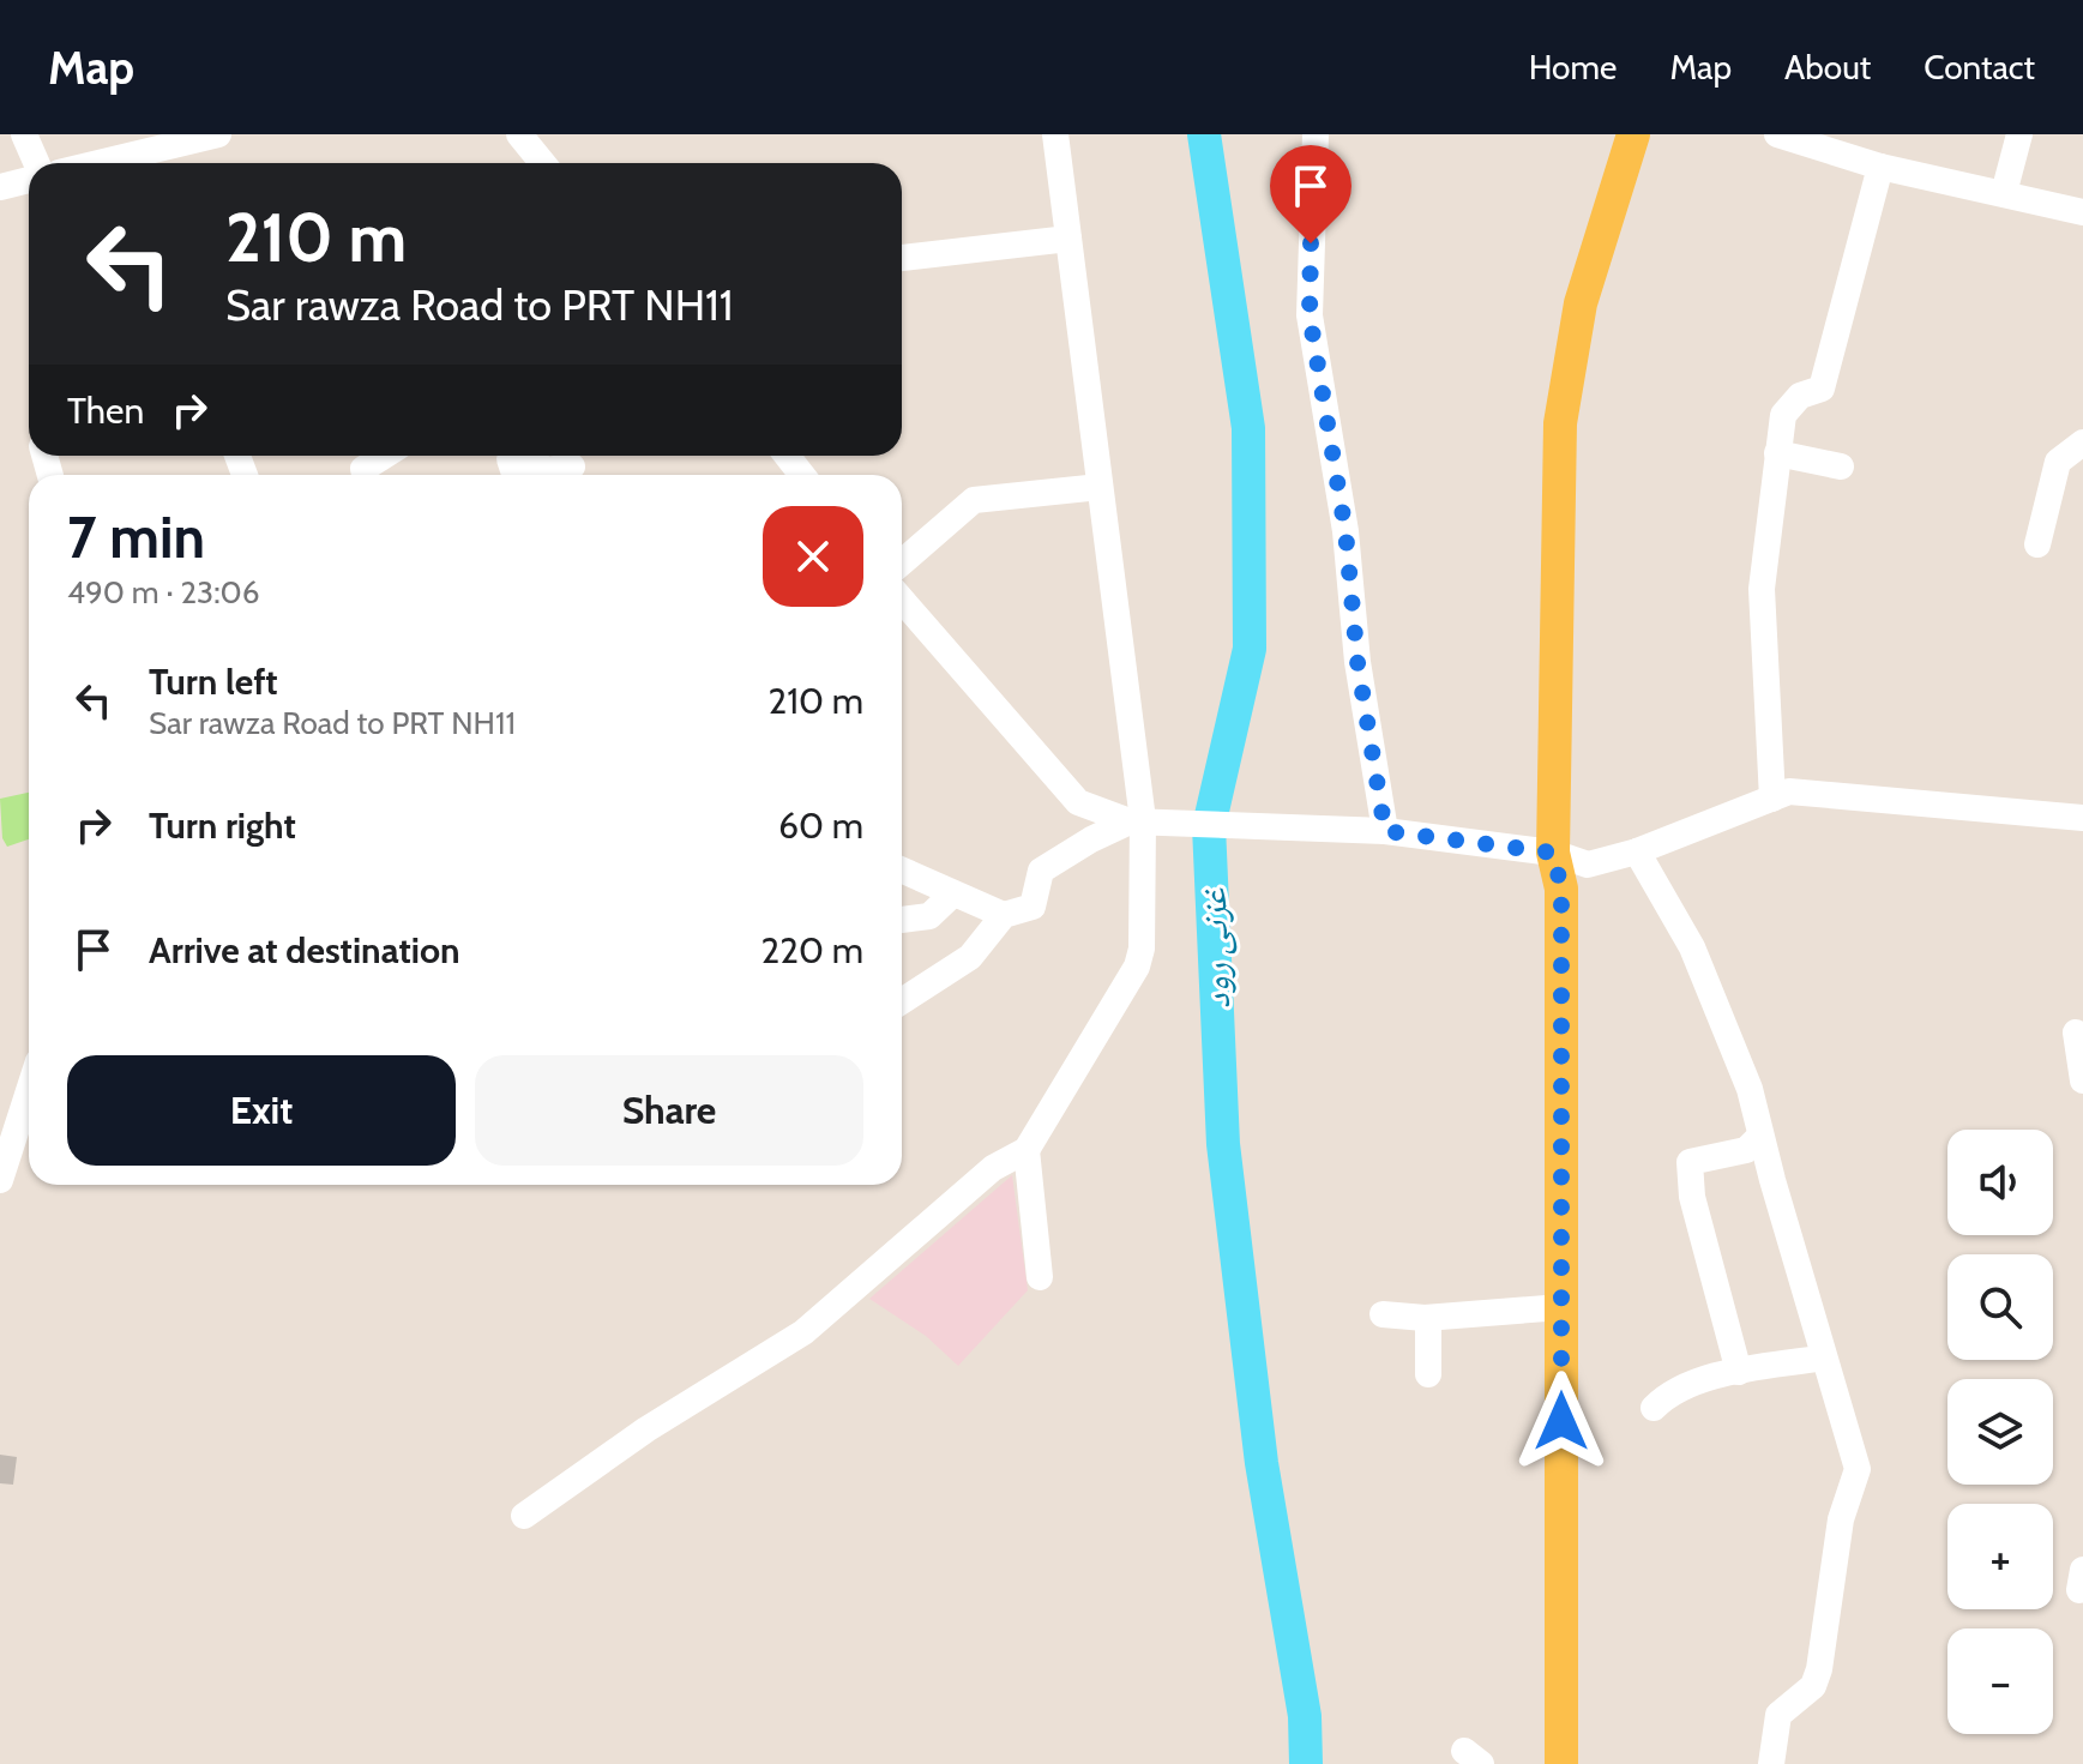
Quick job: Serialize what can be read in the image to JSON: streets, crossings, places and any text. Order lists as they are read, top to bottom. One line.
{"water":["غزنی رود"],"page":{"header":"Map","nav":["Home","Map","About","Contact"],"turn":["210 m","Sar rawza Road to PRT NH11"],"then":"Then","heading":["7 min","490 m · 23:06"],"list":[{"name":"Turn left","note":"Sar rawza Road to PRT NH11","value":"210 m"},{"name":"Turn right","value":"60 m"},{"name":"Arrive at destination","value":"220 m"}],"buttons":["Exit","Share"],"map_buttons":["+","−"]}}
